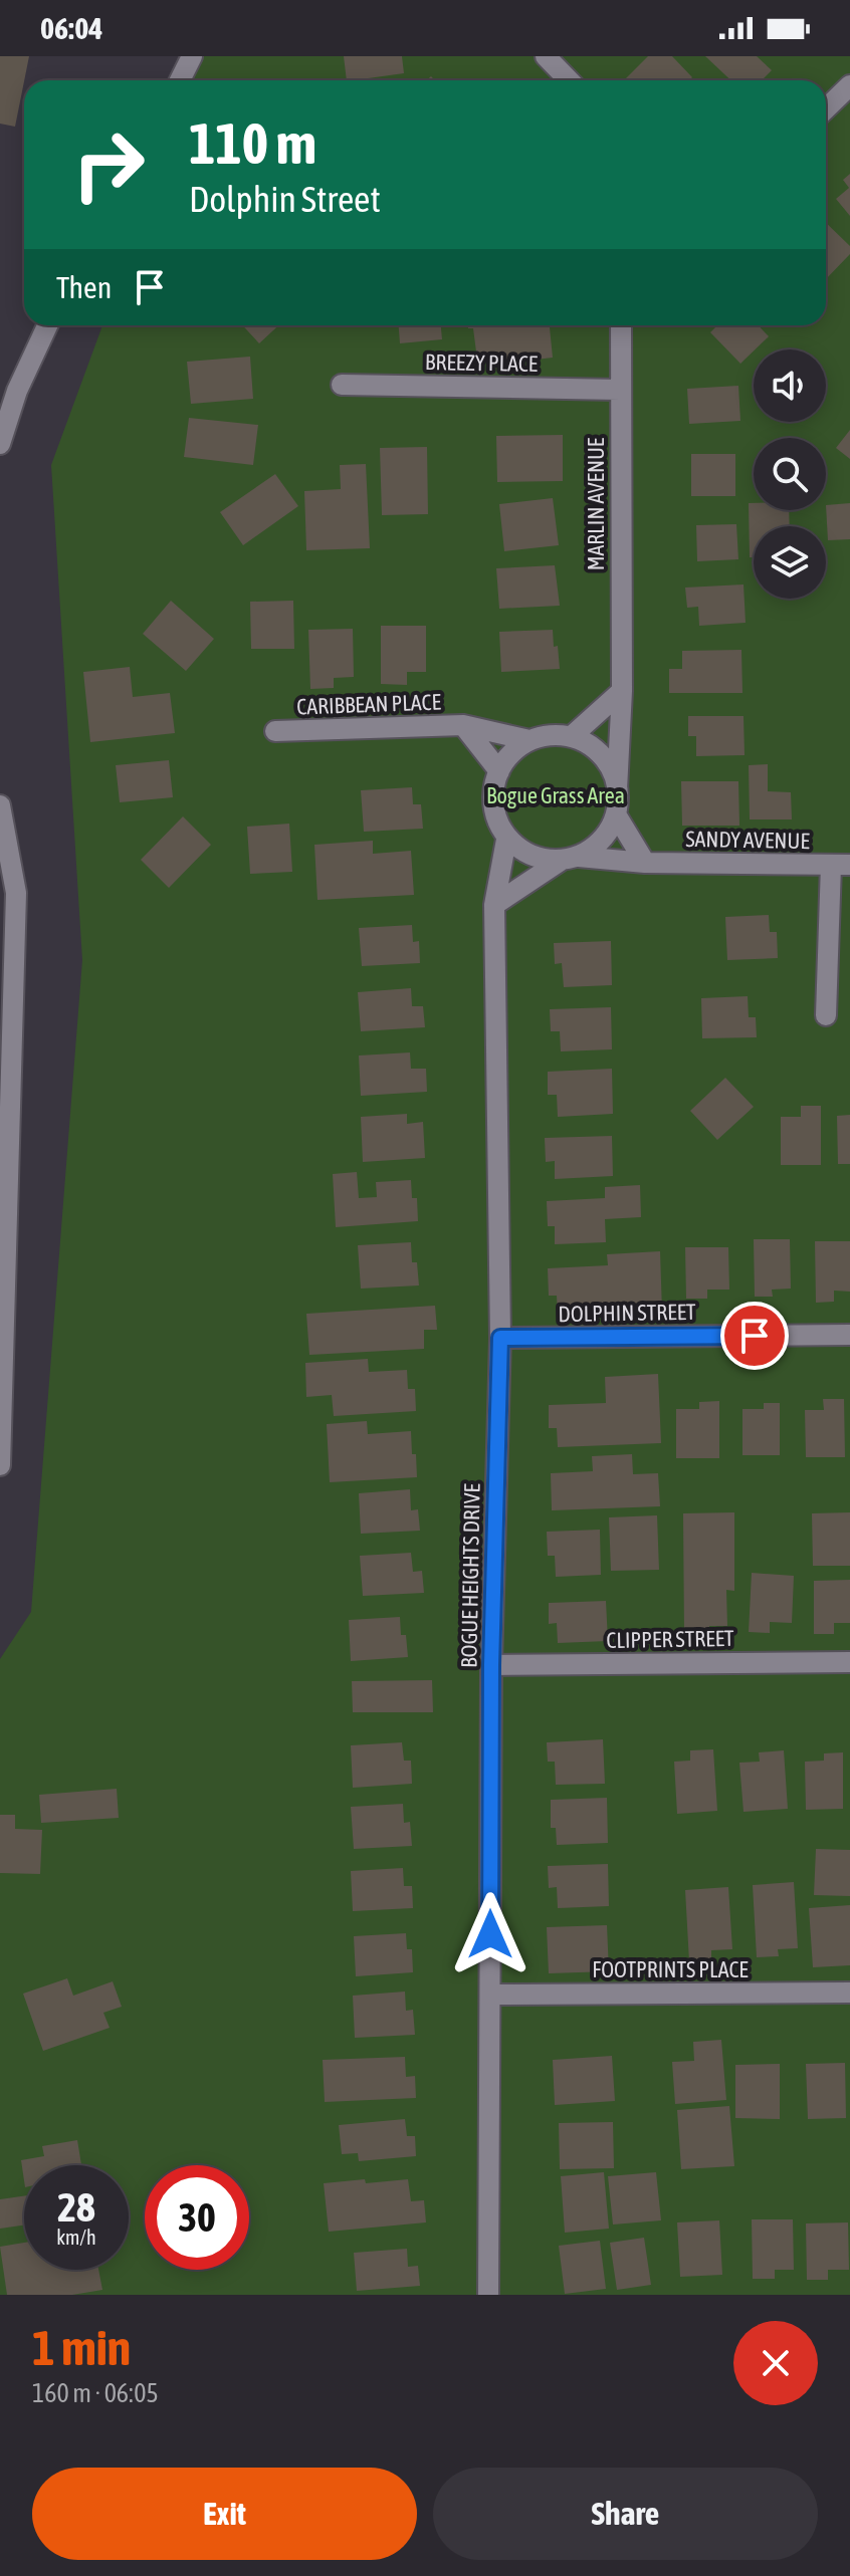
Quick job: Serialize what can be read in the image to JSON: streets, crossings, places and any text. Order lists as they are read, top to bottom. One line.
{"streets":{"street":["BREEZY PLACE","MARLIN AVENUE","CARIBBEAN PLACE","SANDY AVENUE","DOLPHIN STREET","BOGUE HEIGHTS DRIVE","CLIPPER STREET","FOOTPRINTS PLACE"]},"crossings":[["BREEZY PLACE","MARLIN AVENUE"],["MARLIN AVENUE","CARIBBEAN PLACE"],["MARLIN AVENUE","SANDY AVENUE"],["MARLIN AVENUE","BOGUE HEIGHTS DRIVE"],["CARIBBEAN PLACE","SANDY AVENUE"],["CARIBBEAN PLACE","BOGUE HEIGHTS DRIVE"],["SANDY AVENUE","BOGUE HEIGHTS DRIVE"],["DOLPHIN STREET","BOGUE HEIGHTS DRIVE"],["BOGUE HEIGHTS DRIVE","CLIPPER STREET"],["BOGUE HEIGHTS DRIVE","FOOTPRINTS PLACE"]],"parks":["Bogue Grass Area"],"page":{"status":"06:04","turn":["110 m","Dolphin Street"],"then":"Then","speed":"28 km/h","limit":"30","heading":["1 min","160 m · 06:05"],"buttons":["Exit","Share"]}}
